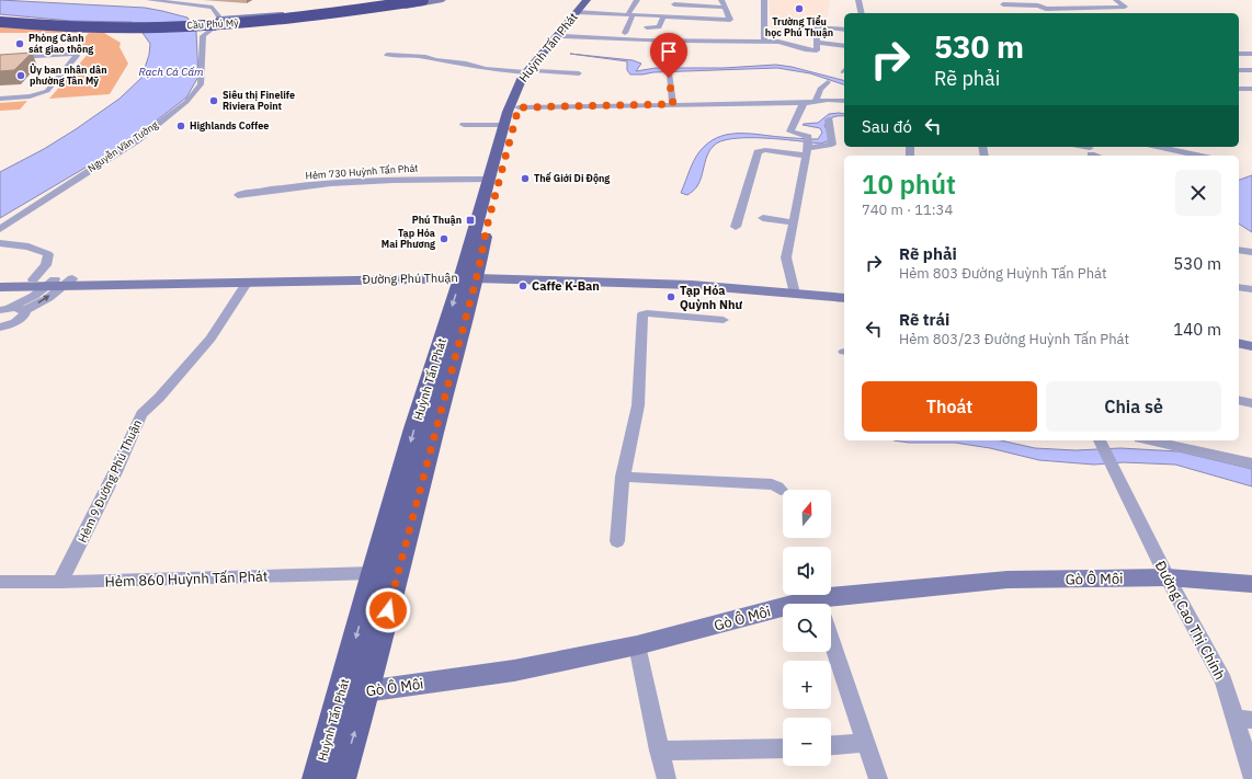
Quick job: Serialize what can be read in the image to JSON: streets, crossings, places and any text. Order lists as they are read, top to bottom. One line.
{"streets":{"highway":["Cầu Phú Mỹ"],"main road":["Huỳnh Tấn Phát"],"street":["Nguyễn Văn Tưởng","Hẻm 730 Huỳnh Tấn Phát","Đường Phú Thuận","Hẻm 9 Đường Phú Thuận","Hẻm 860 Huỳnh Tấn Phát","Gò Ô Môi","Đường Cao Thị Chính"]},"crossings":[["Huỳnh Tấn Phát","Hẻm 730 Huỳnh Tấn Phát"],["Huỳnh Tấn Phát","Đường Phú Thuận"],["Huỳnh Tấn Phát","Hẻm 860 Huỳnh Tấn Phát"],["Huỳnh Tấn Phát","Gò Ô Môi"],["Đường Phú Thuận","Hẻm 9 Đường Phú Thuận"],["Hẻm 9 Đường Phú Thuận","Hẻm 860 Huỳnh Tấn Phát"],["Gò Ô Môi","Đường Cao Thị Chính"]],"water":["Rạch Cả Cấm"],"places":{"other":["Trường Tiểu học Phú Thuận","Phòng Cảnh sát giao thông","Ủy ban nhân dân phường Tân Mỹ","Siêu thị Finelife Riviera Point","Highlands Coffee","Thế Giới Di Động","Tạp Hóa Mai Phương","Caffe K-Ban","Tạp Hóa Quỳnh Như"],"transit":["Phú Thuận"]},"north":"top","page":{"turn":["530 m","Rẽ phải"],"then":"Sau đó","heading":["10 phút","740 m · 11:34"],"list":[{"name":"Rẽ phải","note":"Hẻm 803 Đường Huỳnh Tấn Phát","value":"530 m"},{"name":"Rẽ trái","note":"Hẻm 803/23 Đường Huỳnh Tấn Phát","value":"140 m"}],"buttons":["Thoát","Chia sẻ"],"map_buttons":["+","−"]}}
